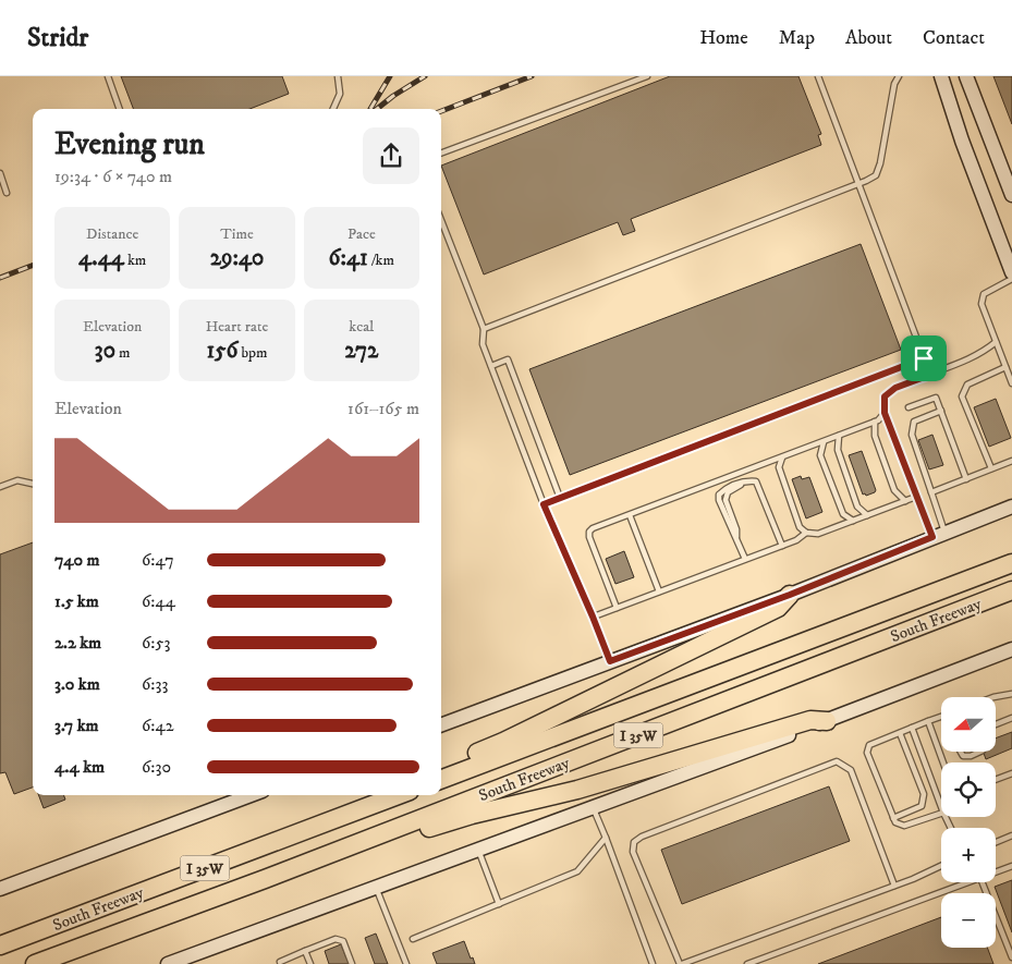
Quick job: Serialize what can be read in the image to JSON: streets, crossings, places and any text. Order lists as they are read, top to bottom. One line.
{"streets":{"highway":["South Freeway","I 35W"]},"north":"left","page":{"header":"Stridr","nav":["Home","Map","About","Contact"],"heading":["Evening run","19:34 · 6 × 740 m"],"stats":[["Distance","4.44 km"],["Time","29:40"],["Pace","6:41 /km"],["Elevation","30 m"],["Heart rate","156 bpm"],["kcal","272"]],"chart":["Elevation","161–165 m"],"list":[{"name":"740 m","note":"6:47"},{"name":"1.5 km","note":"6:44"},{"name":"2.2 km","note":"6:53"},{"name":"3.0 km","note":"6:33"},{"name":"3.7 km","note":"6:42"},{"name":"4.4 km","note":"6:30"}],"map_buttons":["+","−"]}}
